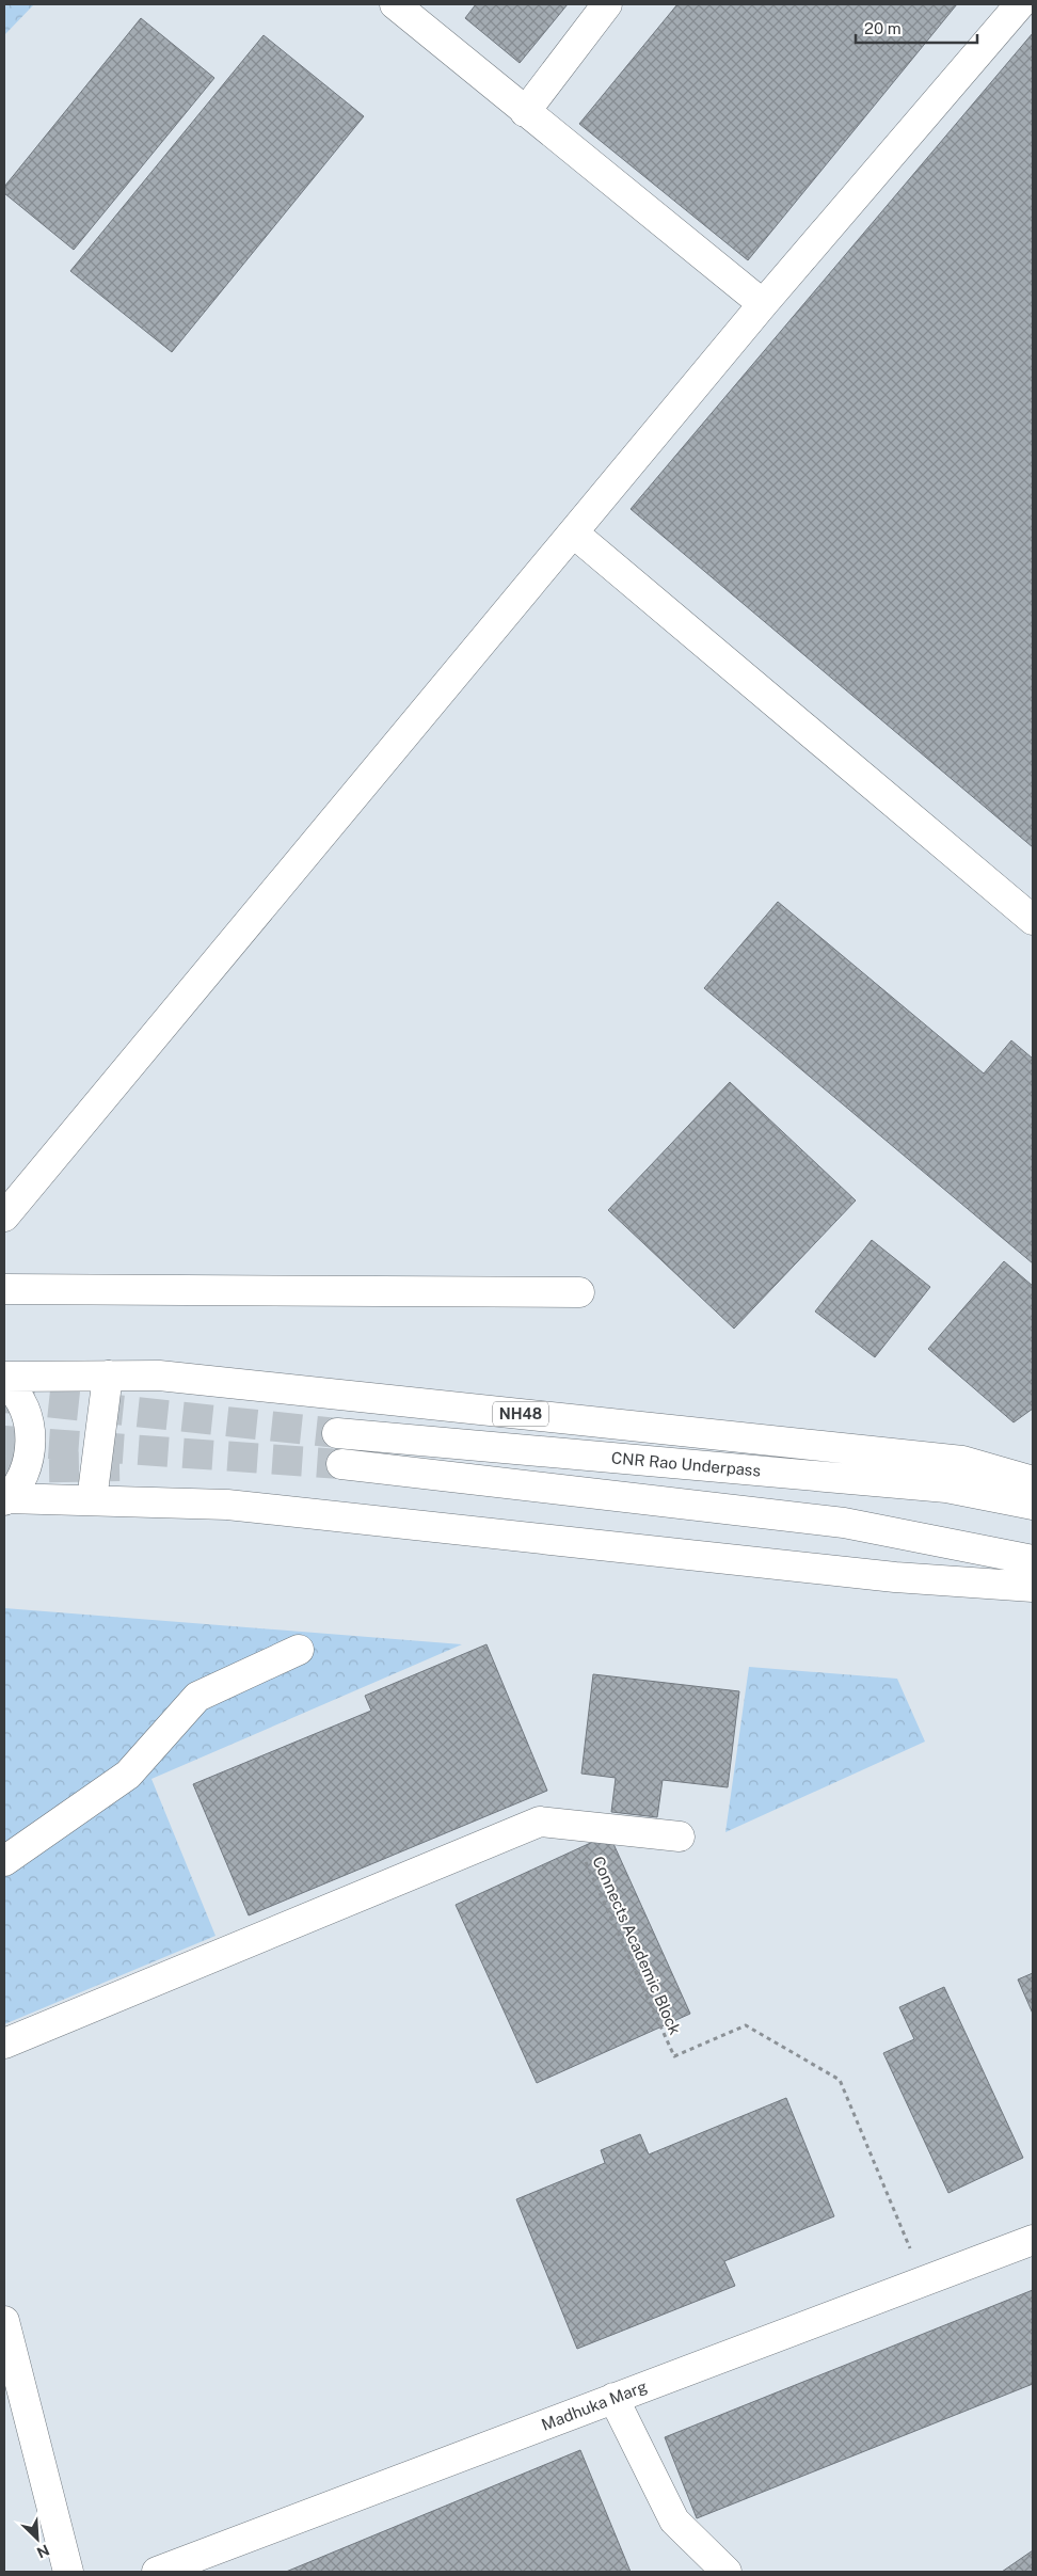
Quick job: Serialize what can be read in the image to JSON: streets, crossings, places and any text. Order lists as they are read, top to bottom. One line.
{"streets":{"main road":["NH48","CNR Rao Underpass","Madhuka Marg"],"path":["Connects Academic Block"]},"crossings":[["Connects Academic Block","Madhuka Marg"]],"scale_bar":"20 m","north":"bottom right"}
